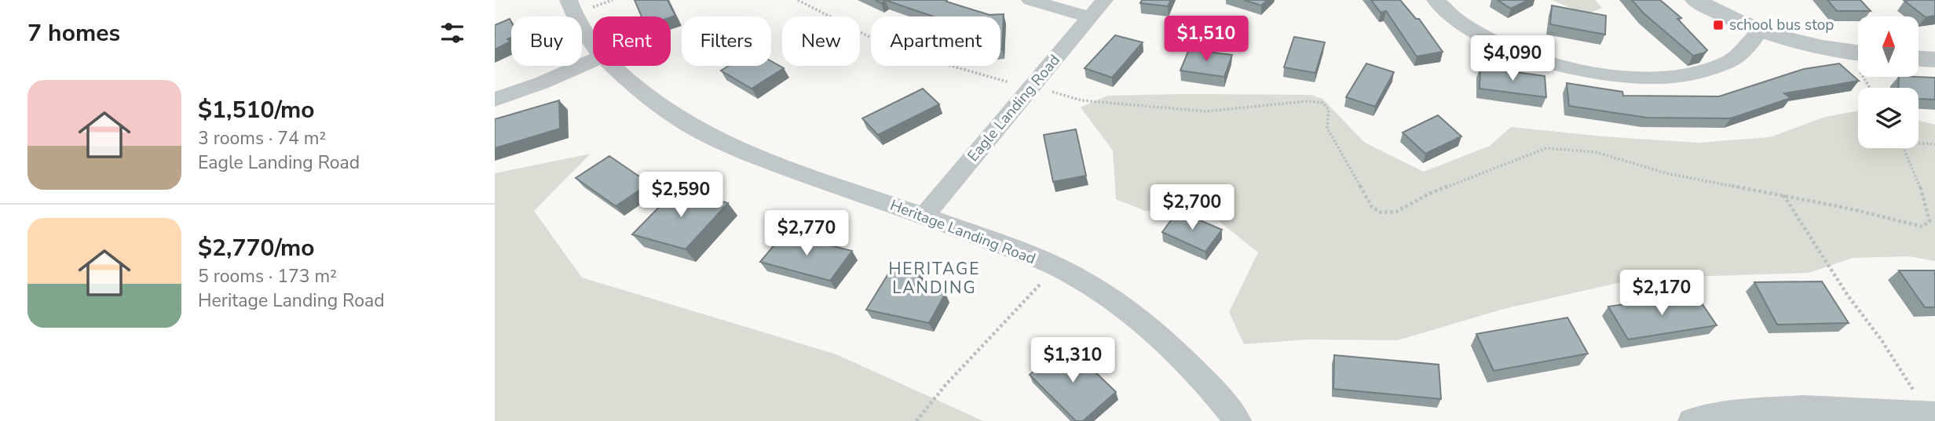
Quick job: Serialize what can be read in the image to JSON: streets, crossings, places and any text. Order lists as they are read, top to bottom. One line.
{"streets":{"street":["Eagle Landing Road","Heritage Landing Road"]},"crossings":[["Eagle Landing Road","Heritage Landing Road"]],"districts":["HERITAGE LANDING"],"places":{"transit":["school bus stop"]},"north":"top","page":{"heading":"7 homes","price":["$1,510","$4,090","$2,590","$2,700","$2,770","$2,170","$1,310"],"chip":["Buy","Rent","Filters","New","Apartment"],"list":[{"name":"$1,510/mo","note":"3 rooms · 74 m² · Eagle Landing Road"},{"name":"$2,770/mo","note":"5 rooms · 173 m² · Heritage Landing Road"}]}}
